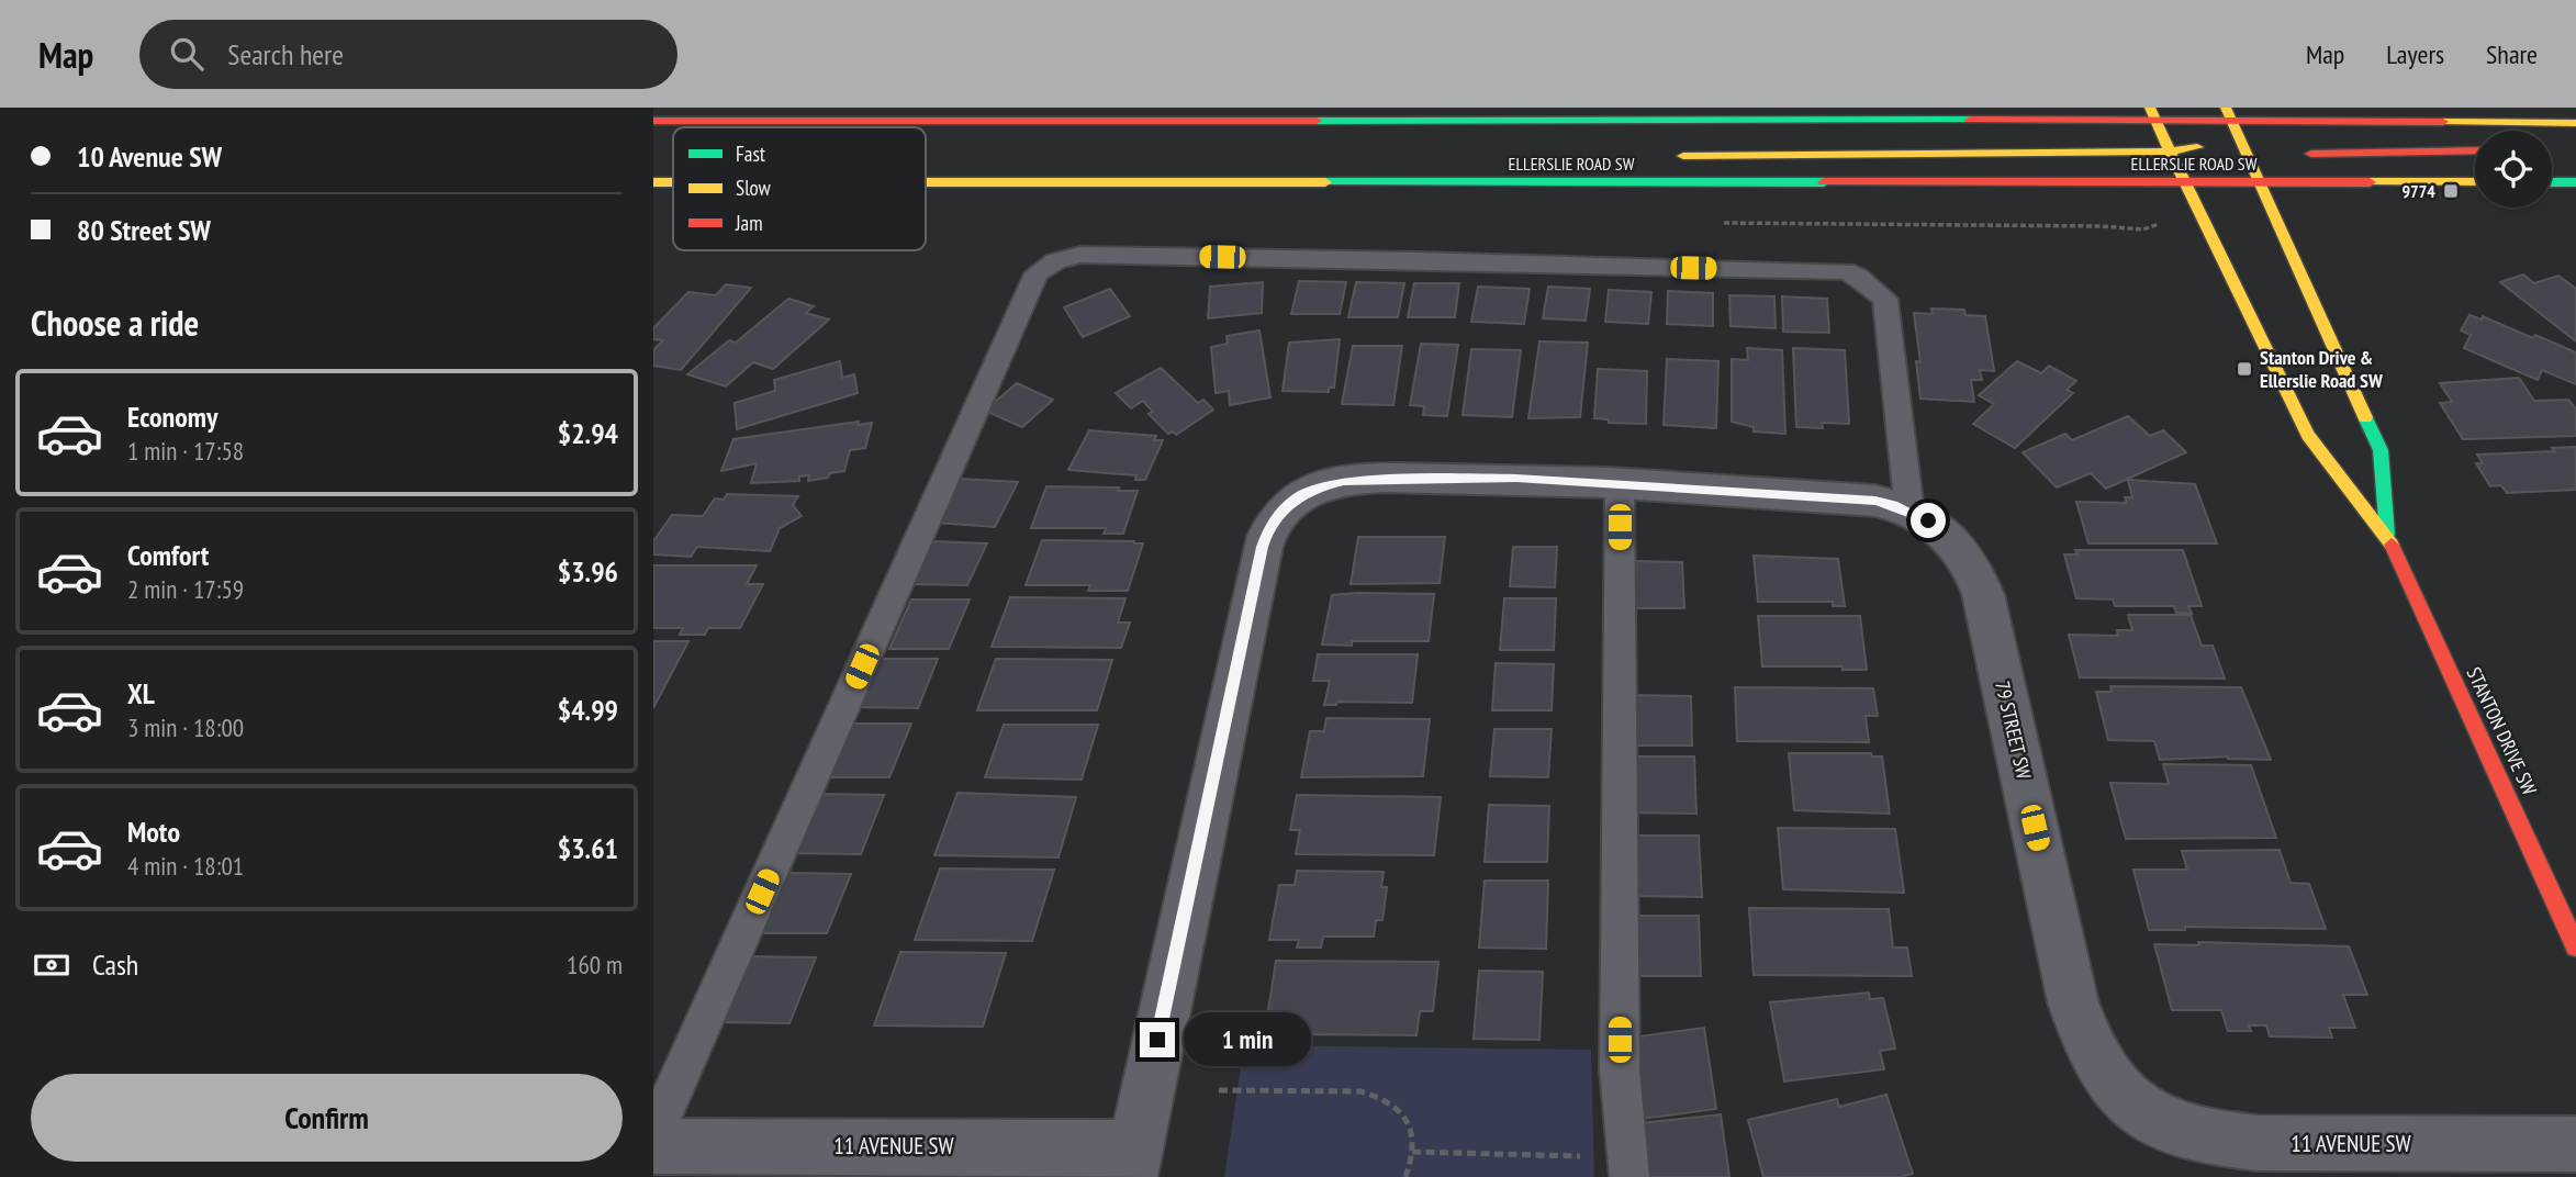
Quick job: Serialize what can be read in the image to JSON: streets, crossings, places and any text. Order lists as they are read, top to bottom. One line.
{"streets":{"main road":["ELLERSLIE ROAD SW","STANTON DRIVE SW"],"street":["79 STREET SW","11 AVENUE SW"]},"crossings":[["ELLERSLIE ROAD SW","STANTON DRIVE SW"],["79 STREET SW","11 AVENUE SW"]],"places":{"transit":["9774","Stanton Drive & Ellerslie Road SW"]},"legend":["Fast","Slow","Jam"],"page":{"header":"Map","search":"Search here","nav":["Map","Layers","Share"],"banner":["10 Avenue SW","80 Street SW"],"heading":"Choose a ride","list":[{"name":"Economy","note":"1 min · 17:58","value":"$2.94"},{"name":"Comfort","note":"2 min · 17:59","value":"$3.96"},{"name":"XL","note":"3 min · 18:00","value":"$4.99"},{"name":"Moto","note":"4 min · 18:01","value":"$3.61"}],"pay":["Cash","160 m"],"bubble":"1 min","buttons":"Confirm"}}
